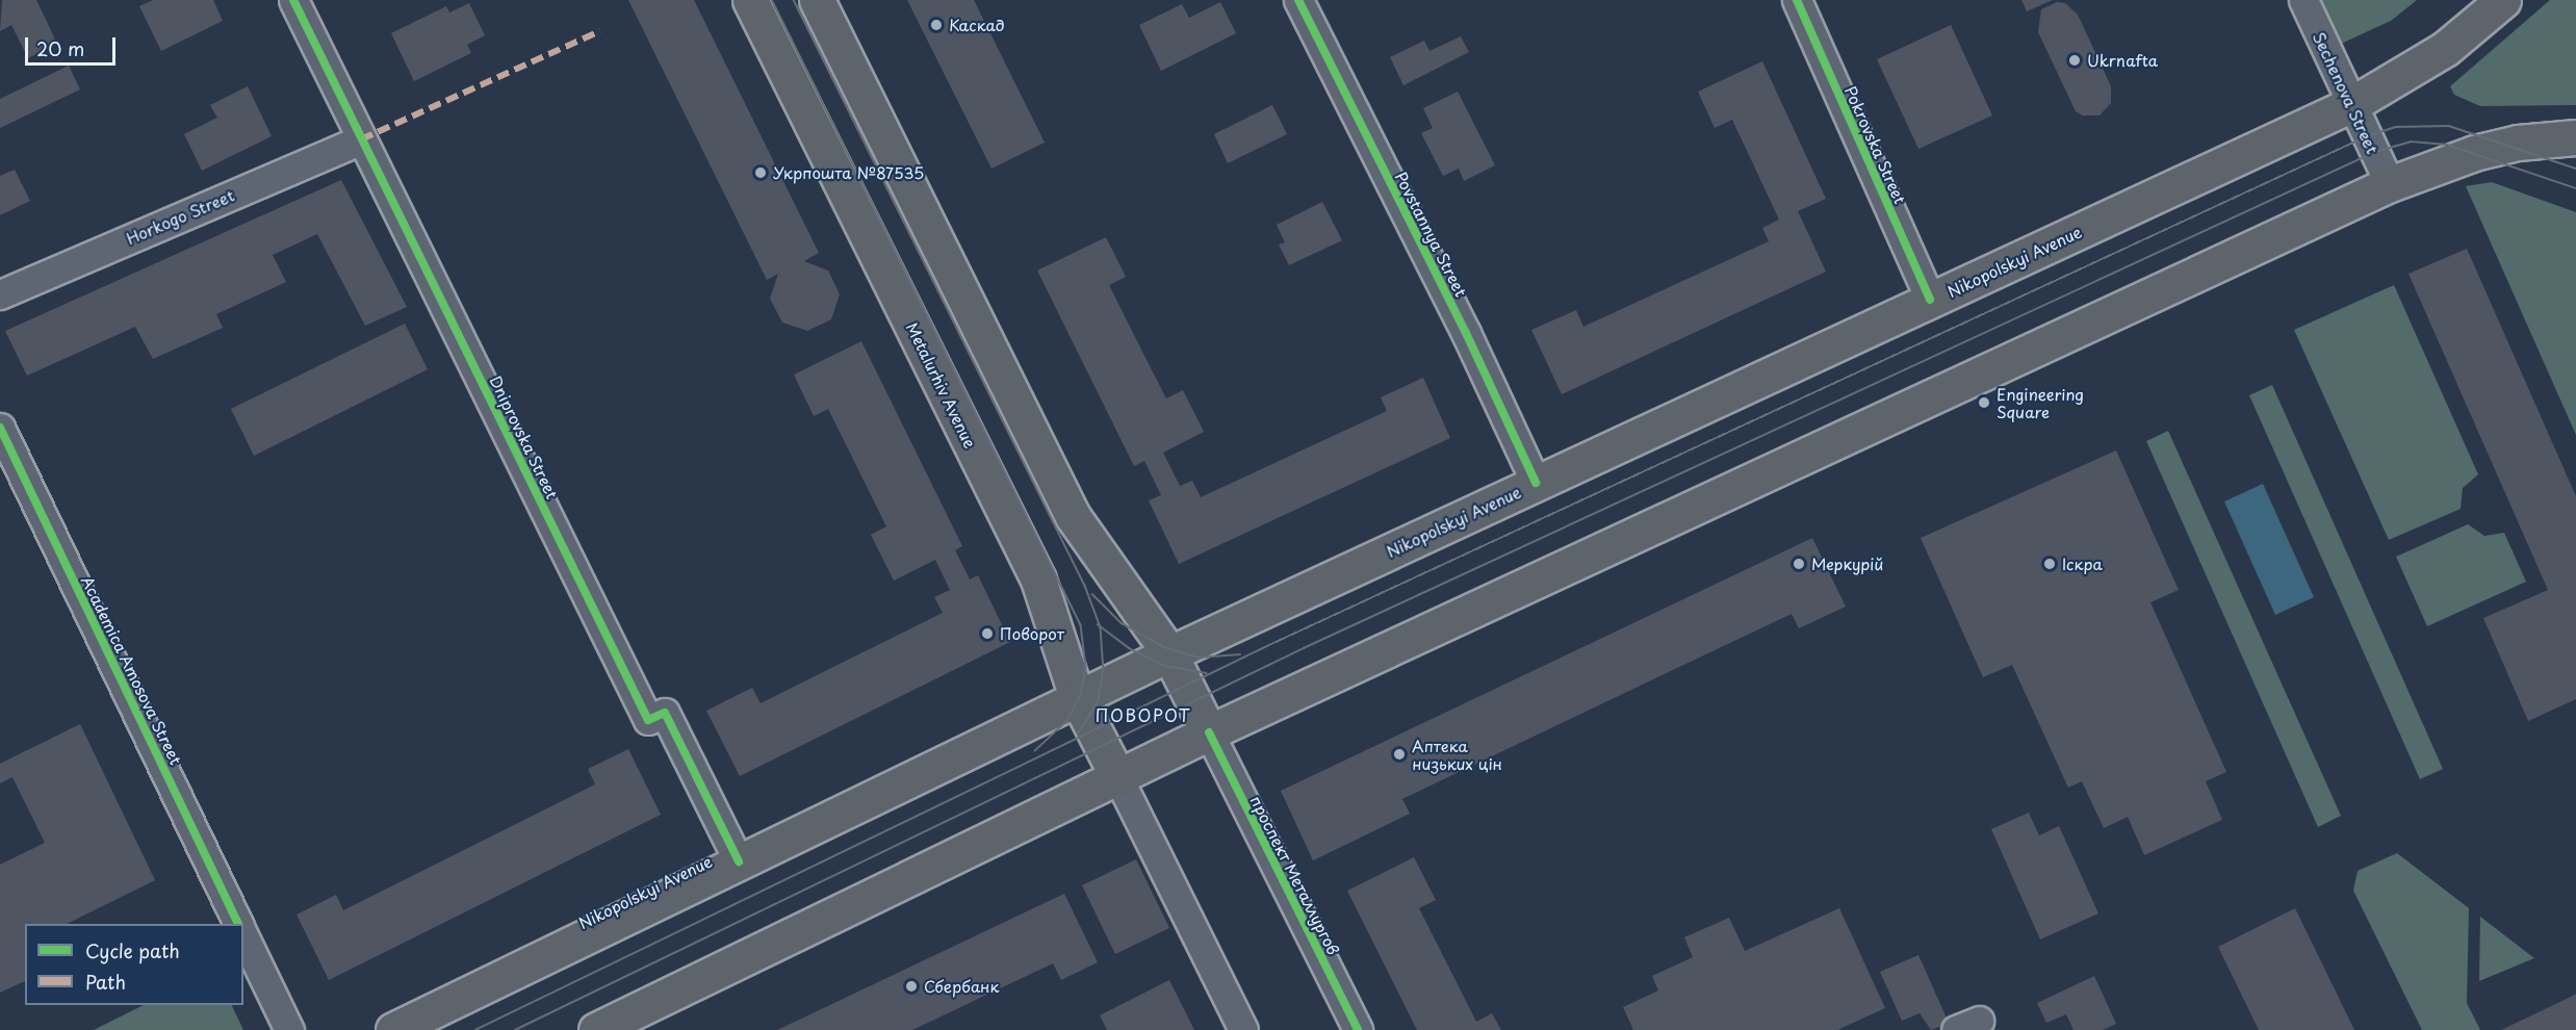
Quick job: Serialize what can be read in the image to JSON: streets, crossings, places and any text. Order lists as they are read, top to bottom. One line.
{"streets":{"main road":["Nikopolskyi Avenue","Metalurhiv Avenue"],"street":["Sechenova Street","Pokrovska Street","Horkogo Street","Povstannya Street","Dniprovska Street","Academica Amosova Street","проспект Металлургов"]},"crossings":[["Sechenova Street","Nikopolskyi Avenue"],["Pokrovska Street","Nikopolskyi Avenue"],["Horkogo Street","Dniprovska Street"],["Povstannya Street","Nikopolskyi Avenue"],["Nikopolskyi Avenue","Metalurhiv Avenue"],["Nikopolskyi Avenue","Dniprovska Street"]],"districts":["ПОВОРОТ"],"places":["Каскад","Ukrnafta","Укрпошта №87535","Engineering Square","Меркурій","Іскра","Поворот","Аптека низьких цін","Сбербанк"],"legend":["Cycle path","Path"],"scale_bar":"20 m"}
